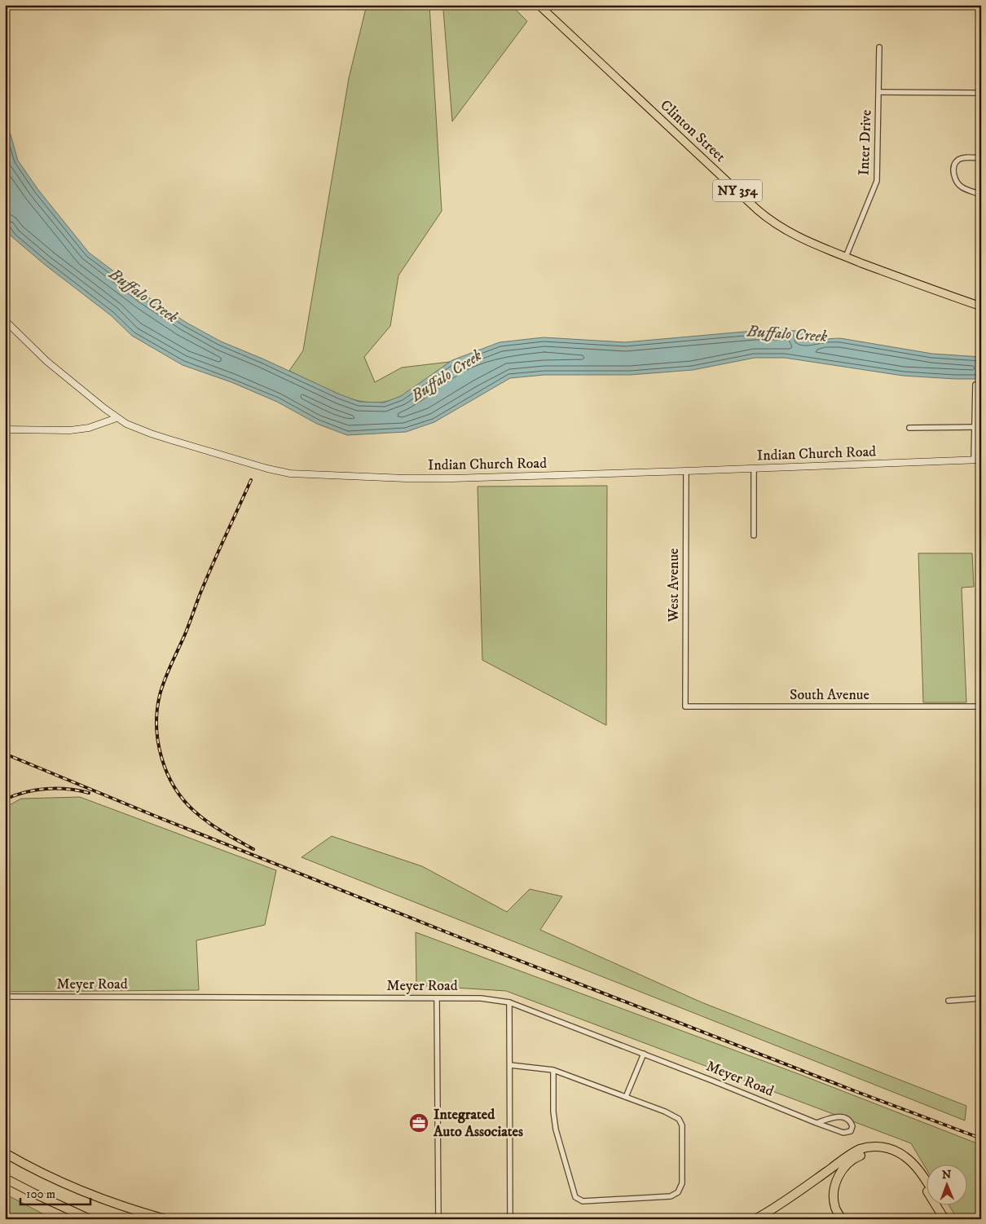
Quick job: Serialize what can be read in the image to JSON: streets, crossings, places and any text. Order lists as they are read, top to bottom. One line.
{"streets":{"main road":["Clinton Street","NY 354"],"street":["Inter Drive","Indian Church Road","West Avenue","South Avenue","Meyer Road"]},"crossings":[["Clinton Street","Inter Drive"],["Indian Church Road","West Avenue"],["West Avenue","South Avenue"]],"water":["Buffalo Creek"],"places":{"office":["Integrated Auto Associates"]},"scale_bar":"100 m","north":"top"}
